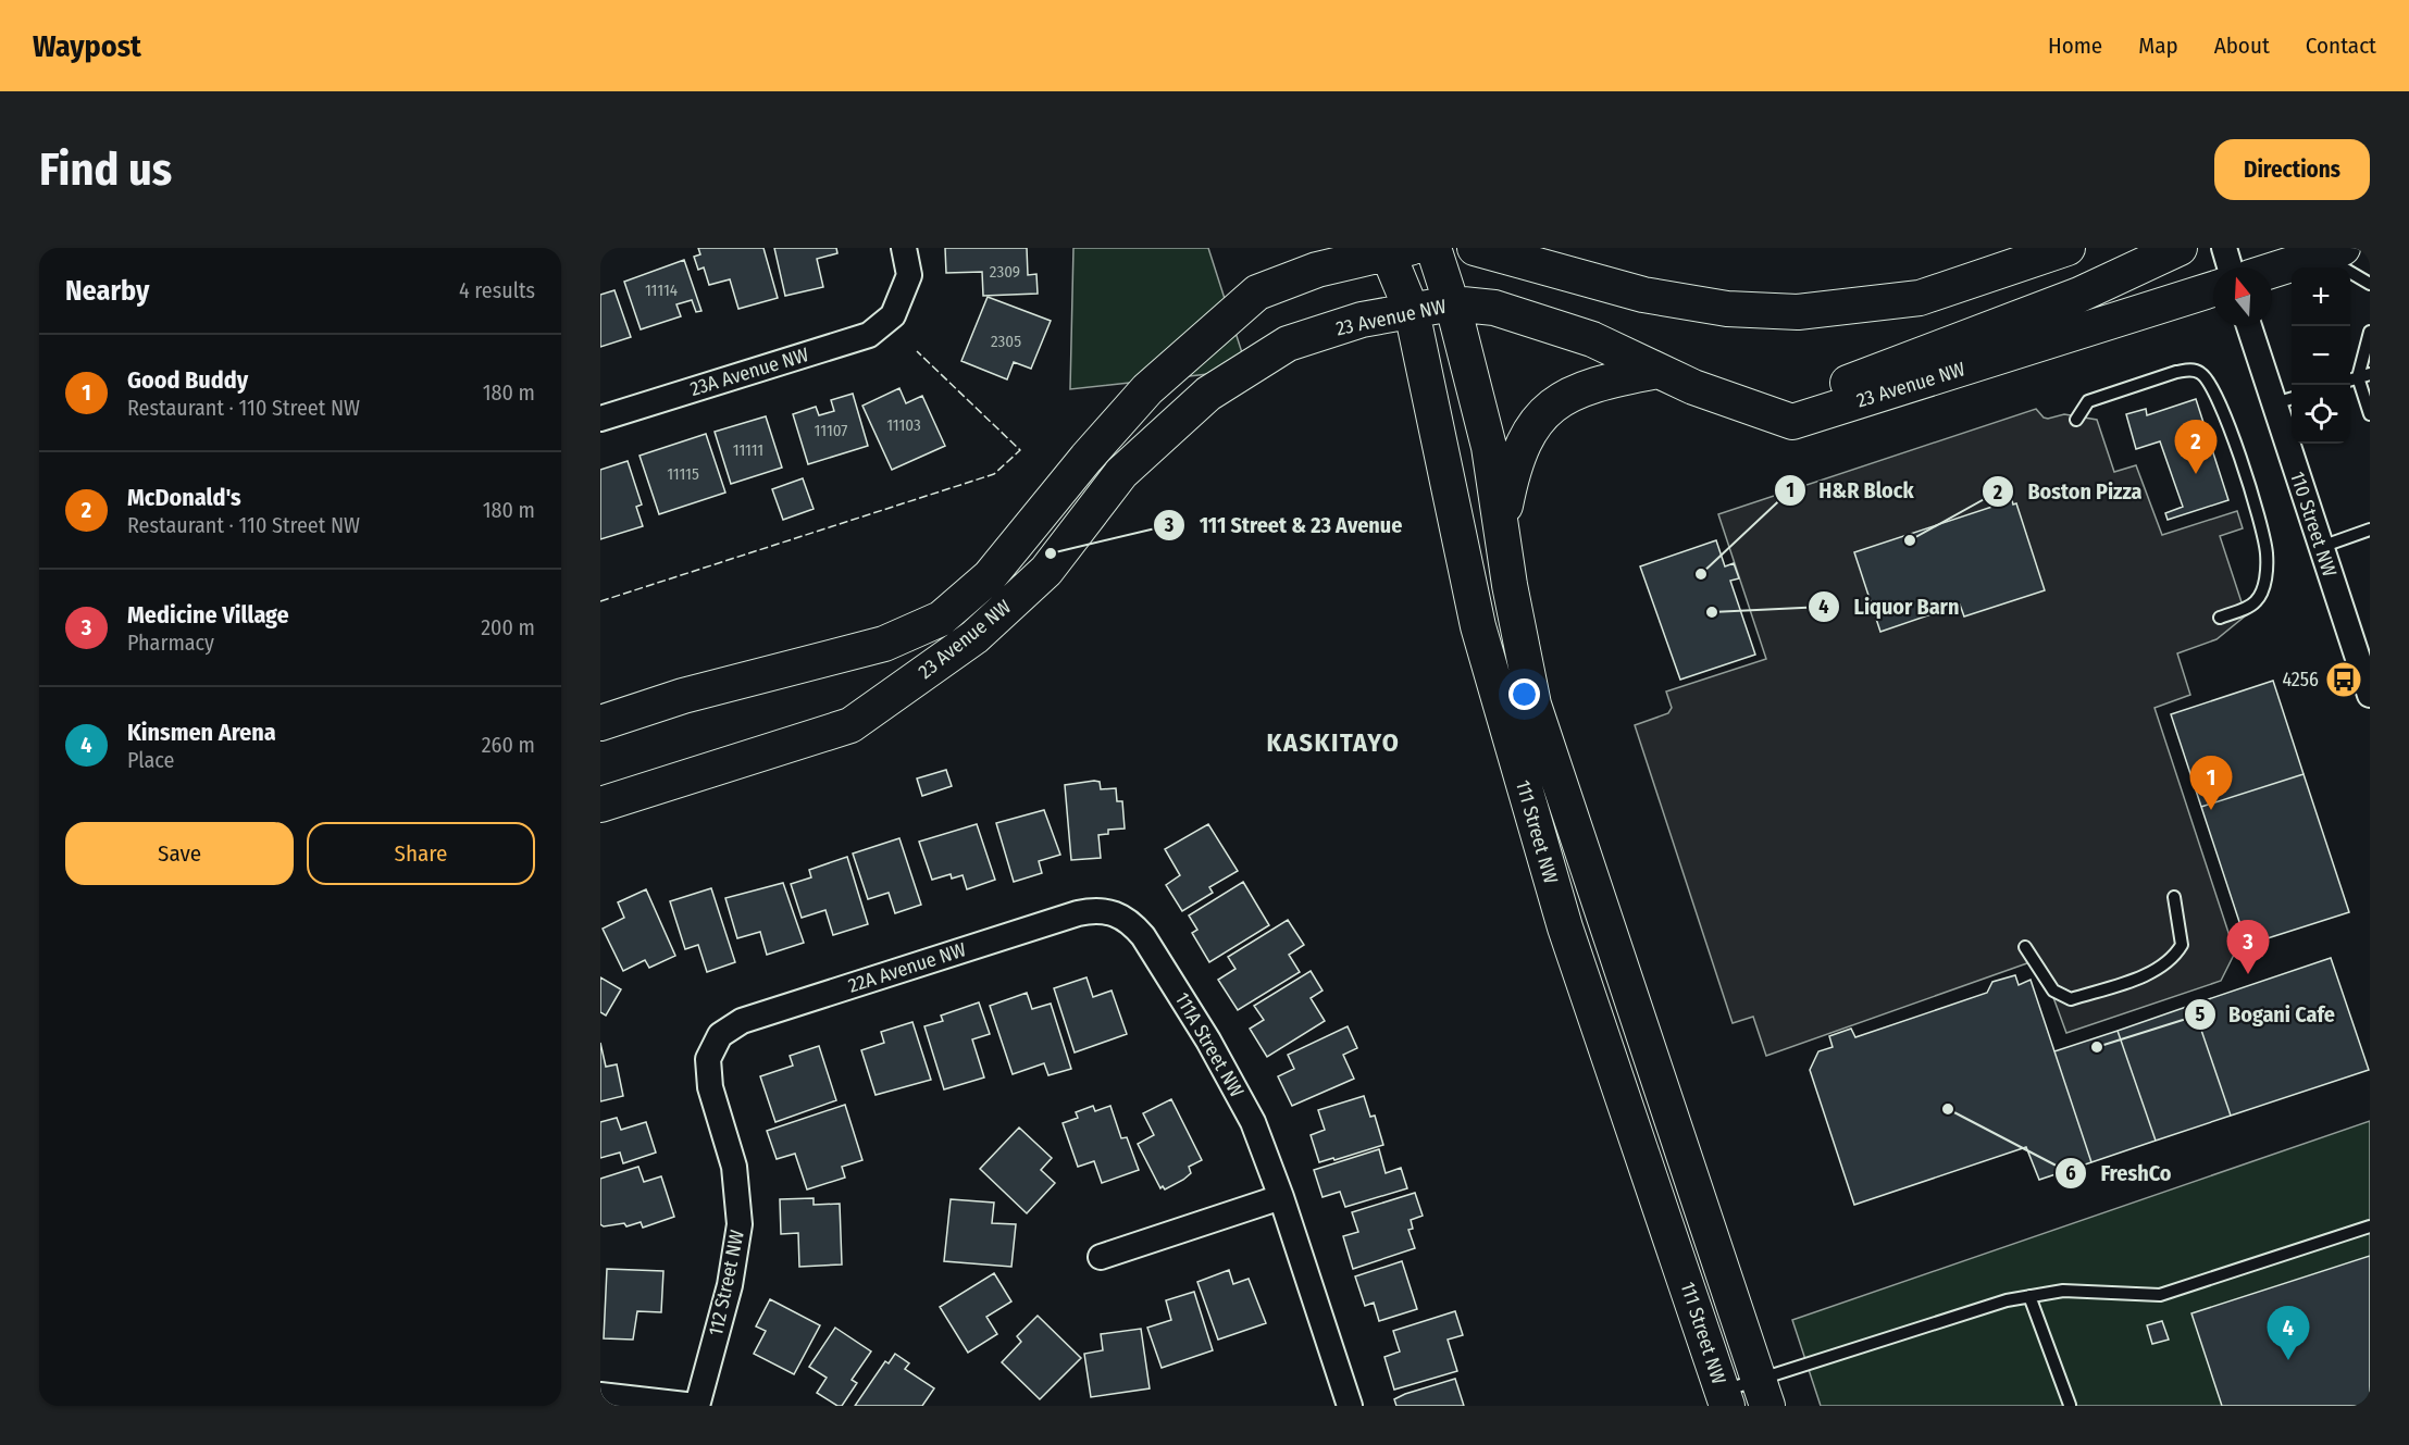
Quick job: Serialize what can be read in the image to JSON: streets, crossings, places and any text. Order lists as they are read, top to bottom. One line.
{"streets":{"main road":["23 Avenue NW","111 Street NW"],"street":["23A Avenue NW","110 Street NW","22A Avenue NW","111A Street NW","112 Street NW"]},"crossings":[["23 Avenue NW","111 Street NW"],["22A Avenue NW","111A Street NW"],["22A Avenue NW","112 Street NW"]],"districts":["KASKITAYO"],"places":{"other":["Boston Pizza","111 Street & 23 Avenue","H&R Block","Liquor Barn","Bogani Cafe","FreshCo"],"bus stop":["4256"]},"house_numbers":["2309","11114","2305","11103","11107","11111","11115"],"north":"top","page":{"header":"Waypost","nav":["Home","Map","About","Contact"],"buttons":["Directions",["Save","Share"]],"title":"Find us","heading":["Nearby","4 results"],"map_buttons":["+","−"],"list":[{"mark":"1","name":"Good Buddy","note":"Restaurant · 110 Street NW","value":"180 m"},{"mark":"2","name":"McDonald's","note":"Restaurant · 110 Street NW","value":"180 m"},{"mark":"3","name":"Medicine Village","note":"Pharmacy","value":"200 m"},{"mark":"4","name":"Kinsmen Arena","note":"Place","value":"260 m"}],"pins":["2","1","3","4"]}}
